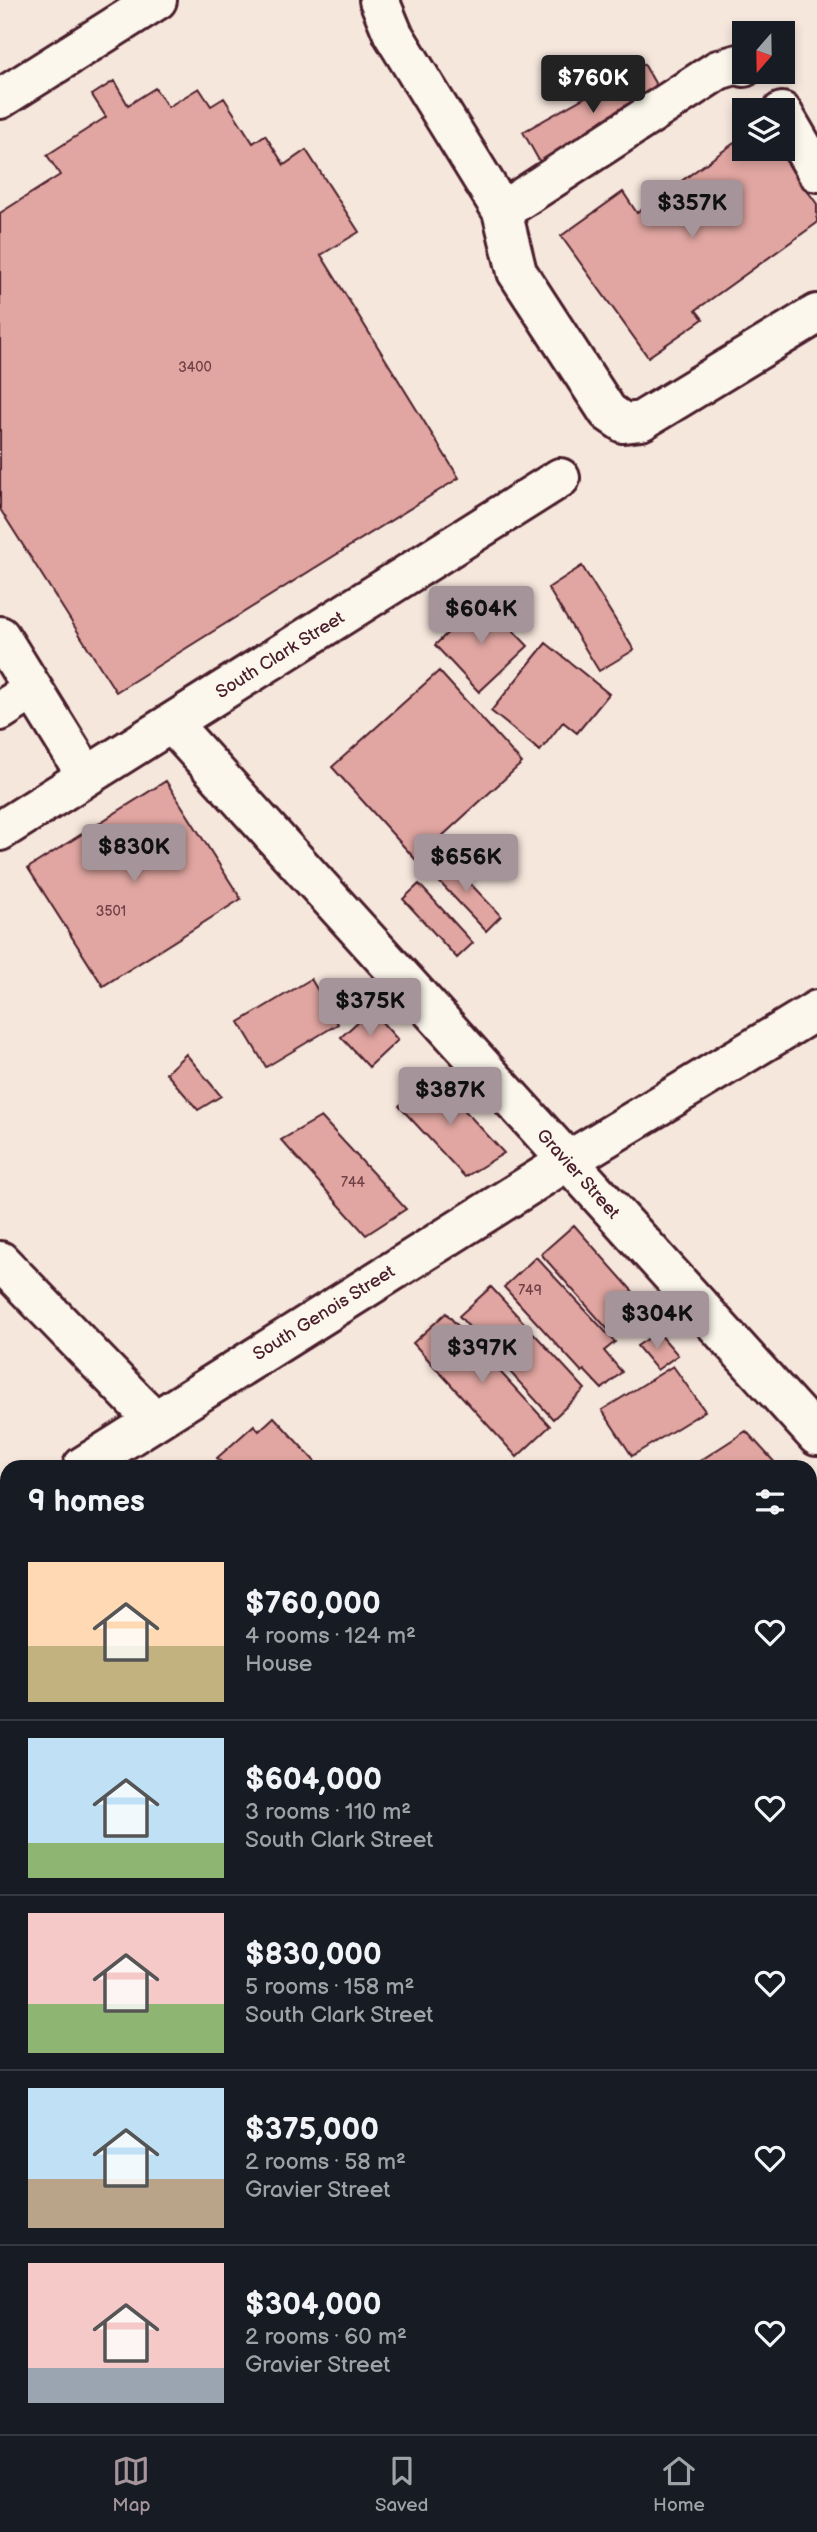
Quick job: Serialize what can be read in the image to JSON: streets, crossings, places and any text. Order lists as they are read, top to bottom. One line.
{"streets":{"street":["South Clark Street","Gravier Street","South Genois Street"]},"crossings":[["South Clark Street","Gravier Street"],["Gravier Street","South Genois Street"]],"house_numbers":["3400","3501","744","749"],"north":"bottom","page":{"price":["$760K","$357K","$604K","$830K","$656K","$375K","$387K","$304K","$397K"],"heading":"9 homes","list":[{"name":"$760,000","note":"4 rooms · 124 m² · House"},{"name":"$604,000","note":"3 rooms · 110 m² · South Clark Street"},{"name":"$830,000","note":"5 rooms · 158 m² · South Clark Street"},{"name":"$375,000","note":"2 rooms · 58 m² · Gravier Street"},{"name":"$304,000","note":"2 rooms · 60 m² · Gravier Street"}],"tabs":["Map","Saved","Home"]}}
